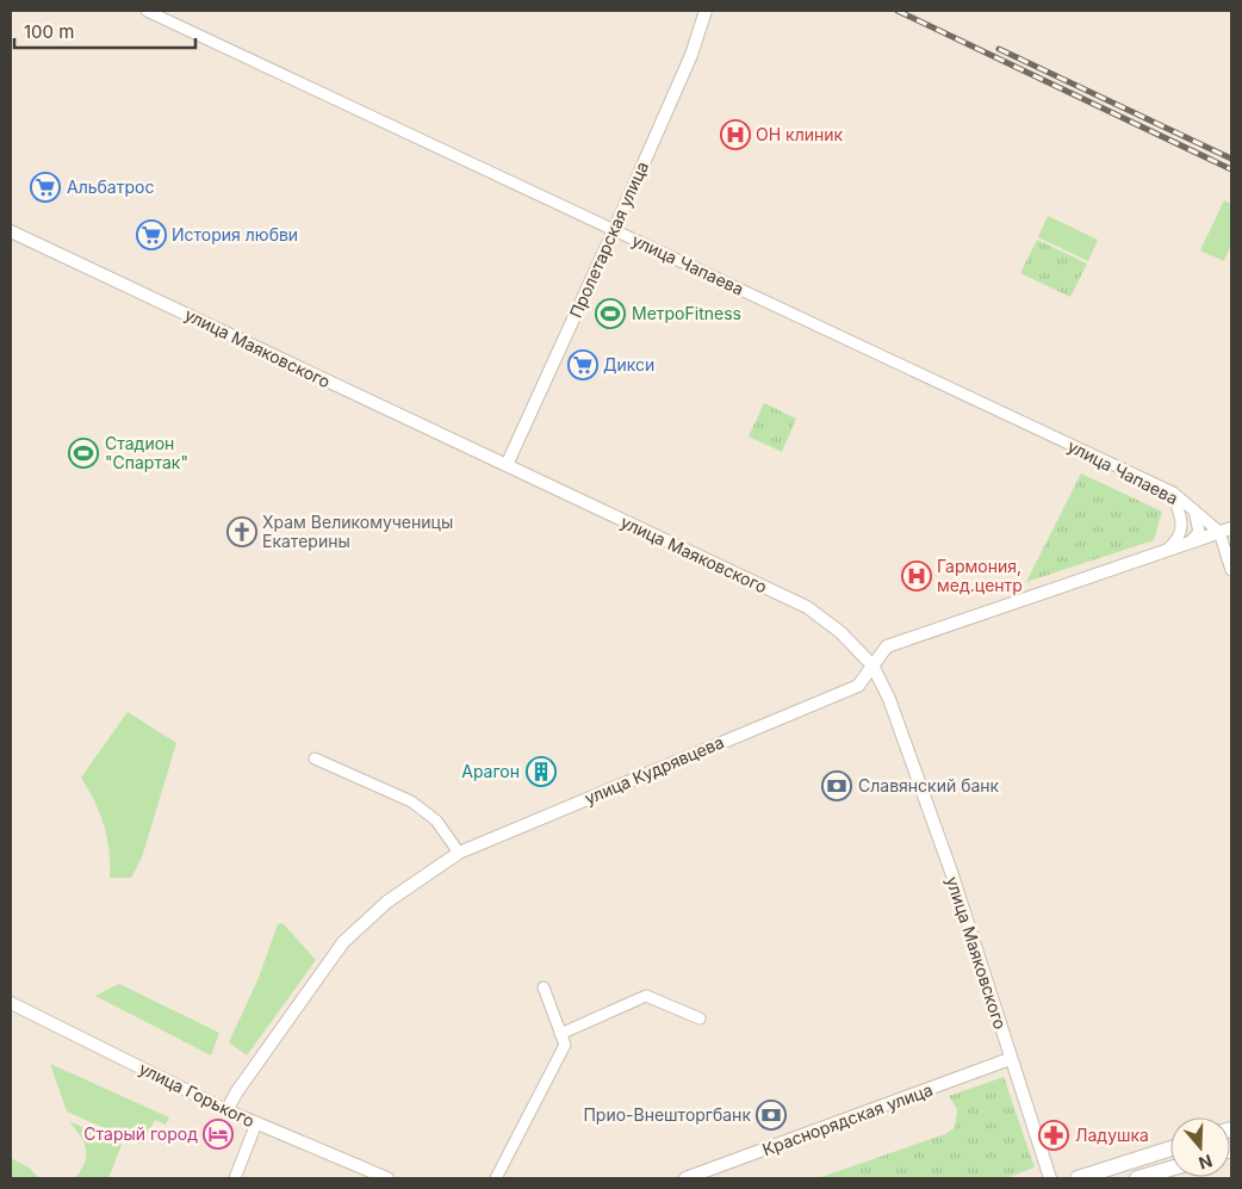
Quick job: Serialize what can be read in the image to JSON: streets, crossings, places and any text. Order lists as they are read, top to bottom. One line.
{"streets":{"street":["Пролетарская улица","улица Чапаева","улица Маяковского","улица Кудрявцева","улица Горького","Краснорядская улица"]},"crossings":[["Пролетарская улица","улица Чапаева"],["Пролетарская улица","улица Маяковского"],["улица Чапаева","улица Кудрявцева"],["улица Маяковского","улица Кудрявцева"],["улица Маяковского","Краснорядская улица"],["улица Кудрявцева","улица Горького"]],"places":{"hospital":["ОН клиник","Гармония, мед.центр"],"supermarket":["Альбатрос","История любви","Дикси"],"sports":["МетроFitness","Стадион \"Спартак\""],"church":["Храм Великомученицы Екатерины"],"building":["Арагон"],"bank":["Славянский банк","Прио-Внешторгбанк"],"hotel":["Старый город"],"pharmacy":["Ладушка"]},"scale_bar":"100 m","north":"bottom"}
